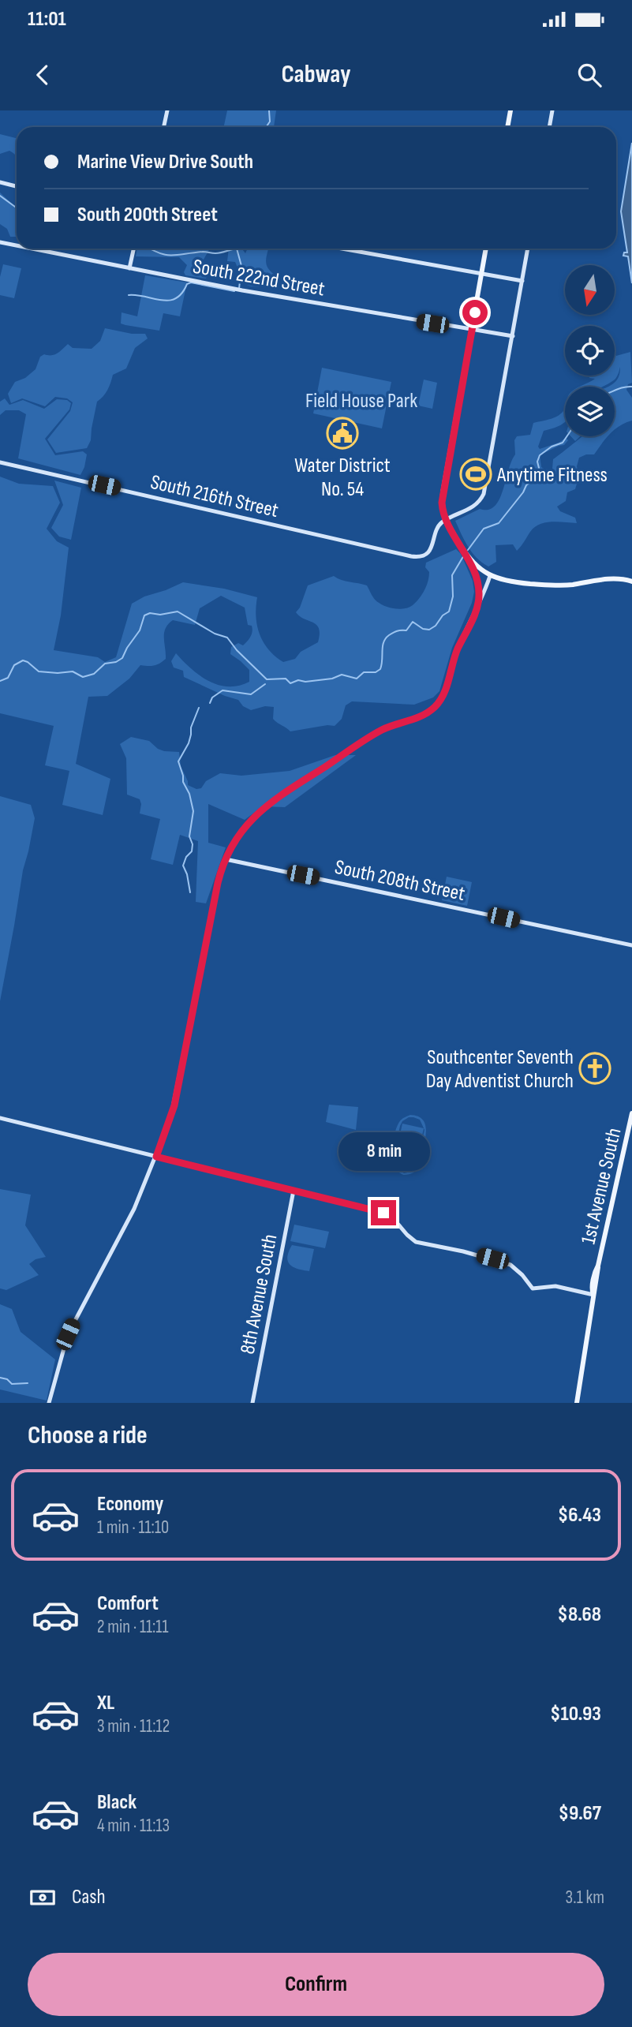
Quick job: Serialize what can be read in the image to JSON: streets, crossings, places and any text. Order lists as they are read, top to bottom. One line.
{"streets":{"main road":["South 222nd Street","South 216th Street","South 208th Street","1st Avenue South","8th Avenue South"]},"parks":["Field House Park"],"places":{"public building":["Water District No. 54"],"sports":["Anytime Fitness"],"church":["Southcenter Seventh Day Adventist Church"]},"north":"bottom","page":{"status":"11:01","header":"Cabway","banner":["Marine View Drive South","South 200th Street"],"bubble":"8 min","heading":"Choose a ride","list":[{"name":"Economy","note":"1 min · 11:10","value":"$6.43"},{"name":"Comfort","note":"2 min · 11:11","value":"$8.68"},{"name":"XL","note":"3 min · 11:12","value":"$10.93"},{"name":"Black","note":"4 min · 11:13","value":"$9.67"}],"pay":["Cash","3.1 km"],"buttons":"Confirm"}}
